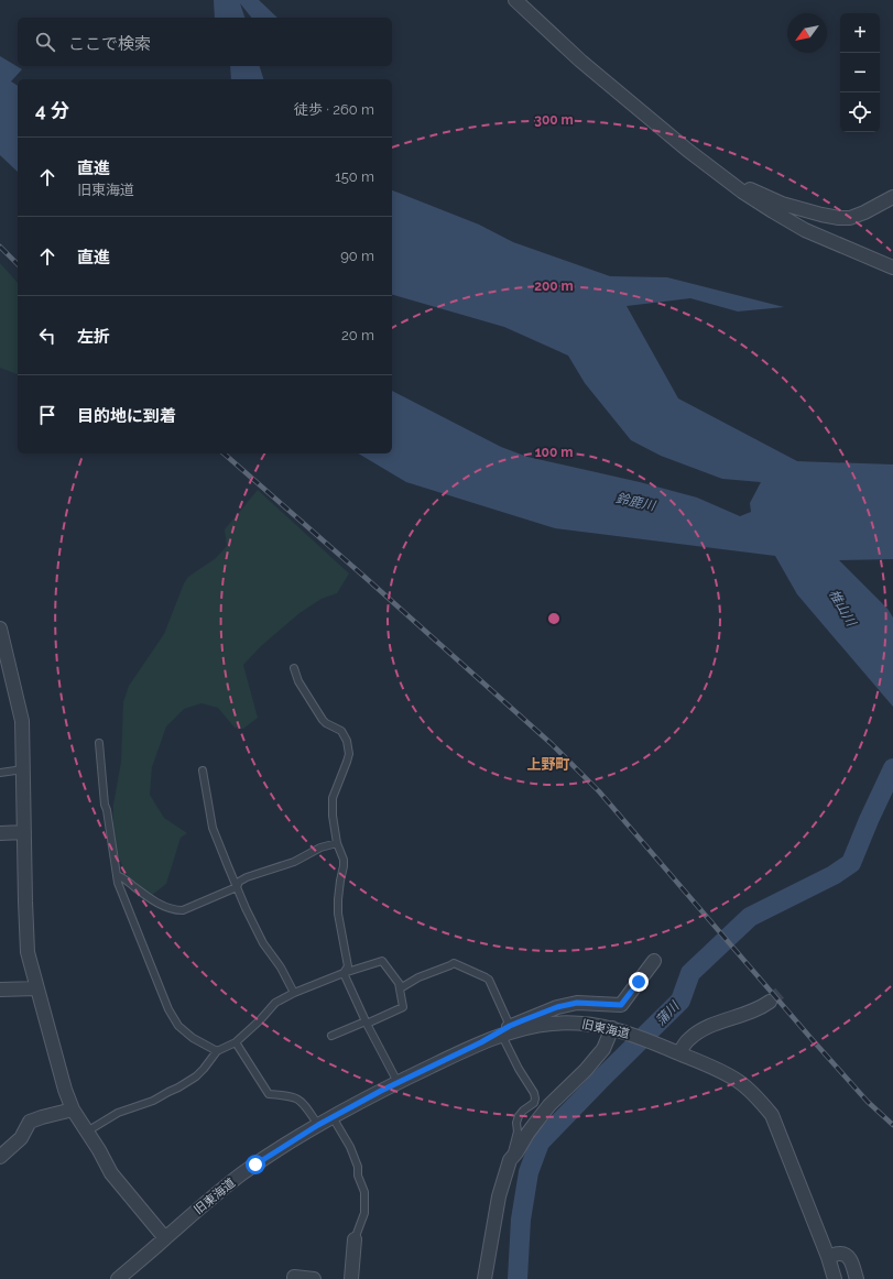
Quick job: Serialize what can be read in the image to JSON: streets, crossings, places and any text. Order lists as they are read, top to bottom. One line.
{"streets":{"street":["旧東海道"]},"districts":["上野町"],"water":["鈴鹿川","椎山川","蒲川"],"north":"bottom left","page":{"map_buttons":["+","−"],"search":"ここで検索","heading":["4 分","徒歩 · 260 m"],"list":[["直進","旧東海道","150 m"],["直進","90 m"],["左折","20 m"],"目的地に到着"]},"rings":["300 m","200 m","100 m"]}
